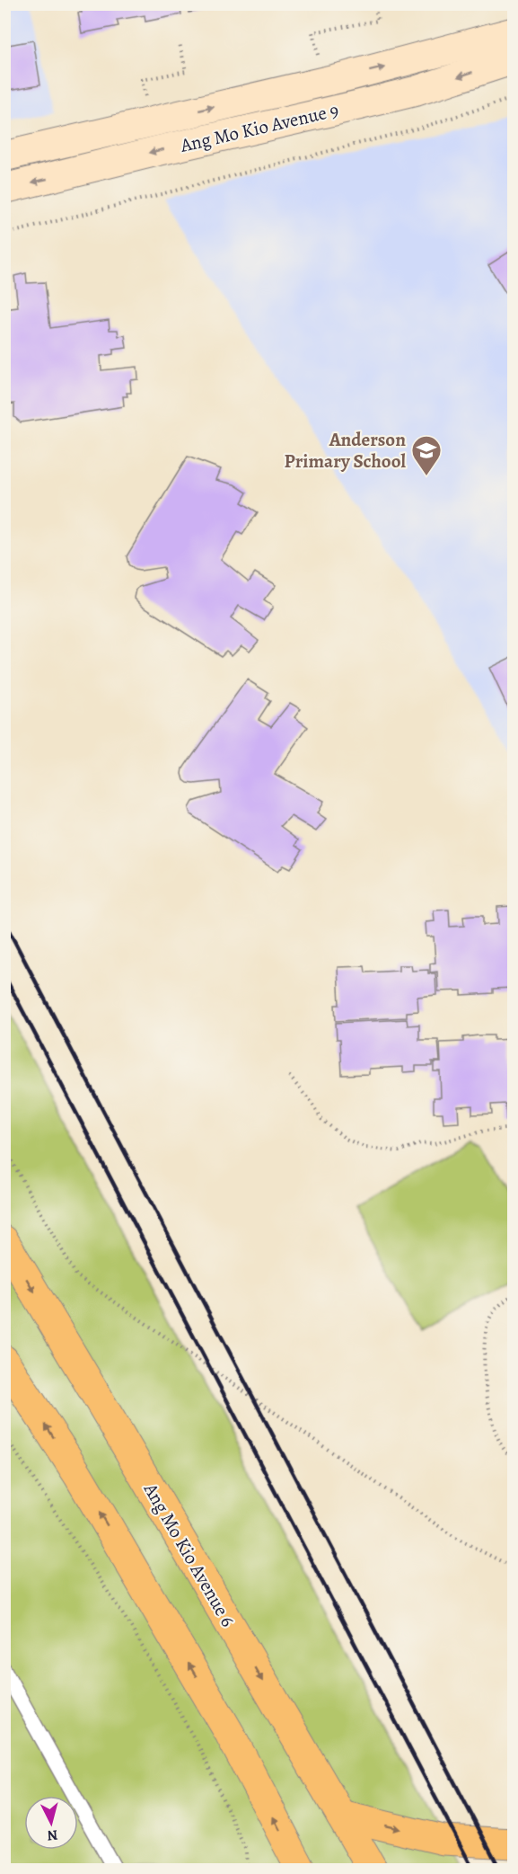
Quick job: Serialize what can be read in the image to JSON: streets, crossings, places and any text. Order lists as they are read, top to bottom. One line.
{"streets":{"main road":["Ang Mo Kio Avenue 6"],"street":["Ang Mo Kio Avenue 9"]},"places":{"school or university":["Anderson Primary School"]},"north":"bottom"}
